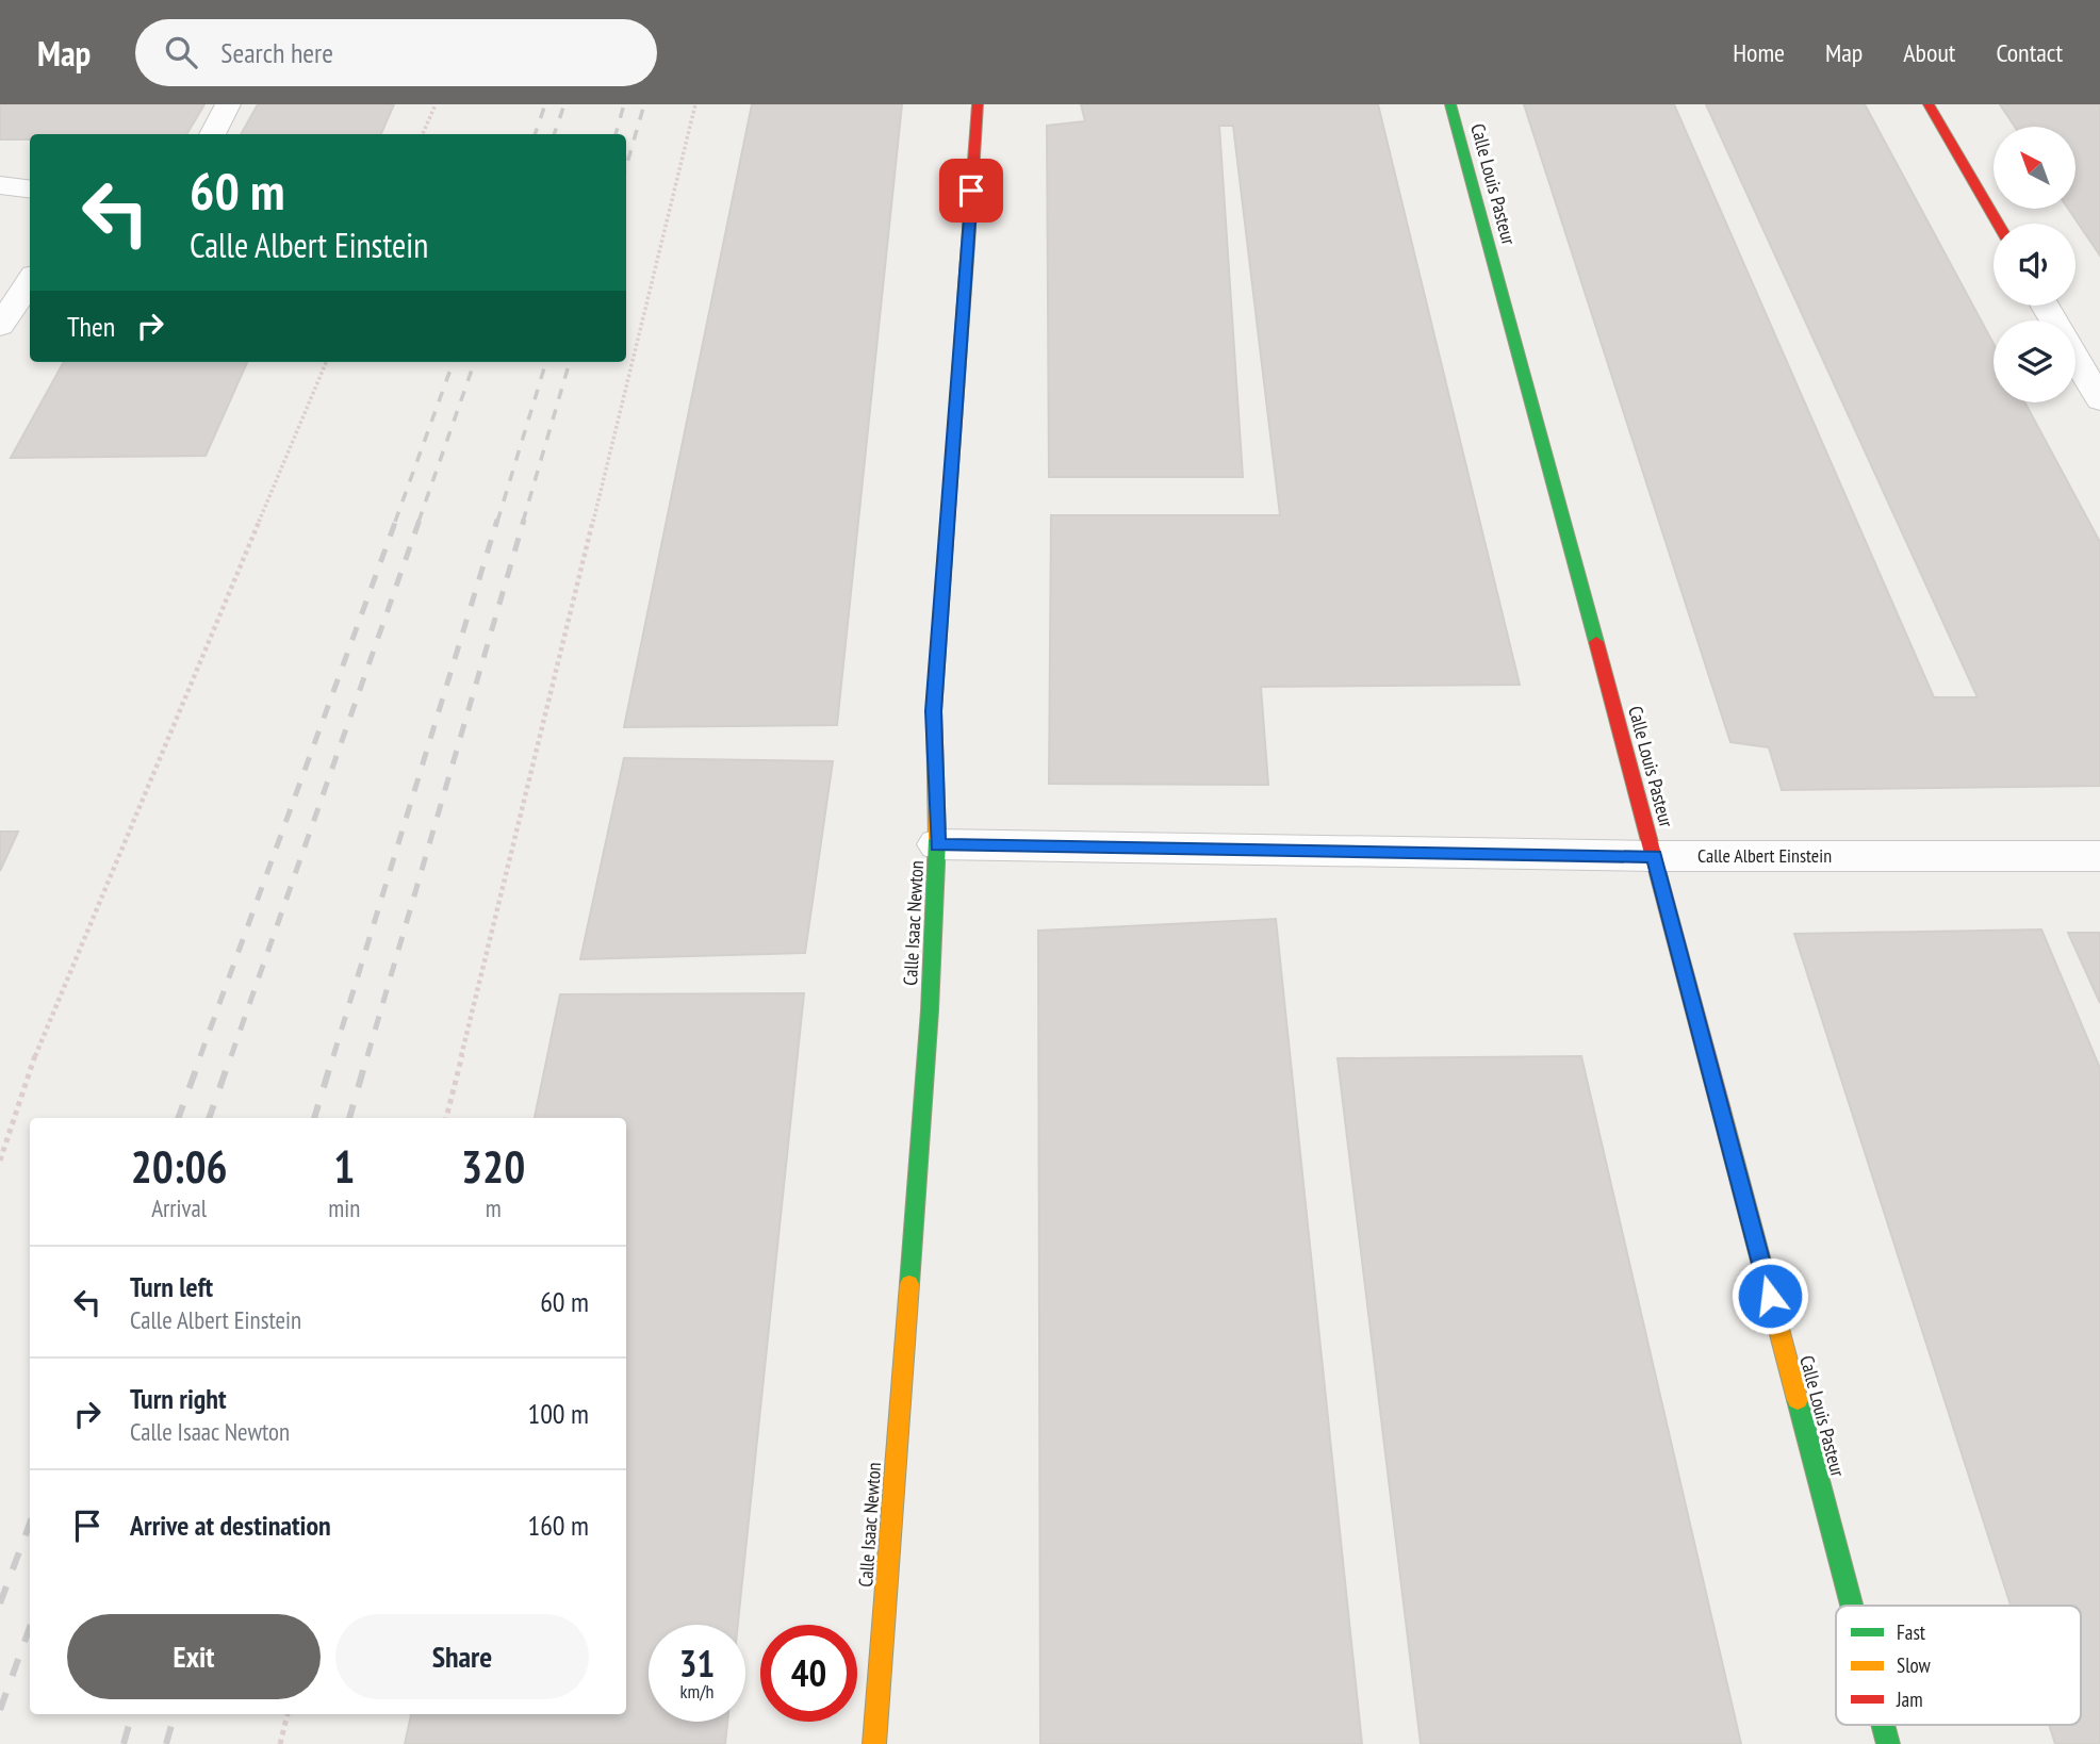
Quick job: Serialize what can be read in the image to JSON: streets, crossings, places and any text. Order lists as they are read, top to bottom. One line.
{"streets":{"street":["Calle Louis Pasteur","Calle Albert Einstein","Calle Isaac Newton"]},"crossings":[["Calle Louis Pasteur","Calle Albert Einstein"],["Calle Albert Einstein","Calle Isaac Newton"]],"legend":["Fast","Slow","Jam"],"north":"top left","page":{"header":"Map","search":"Search here","nav":["Home","Map","About","Contact"],"turn":["60 m","Calle Albert Einstein"],"then":"Then","eta":["20:06","Arrival","1","min","320","m"],"list":[{"name":"Turn left","note":"Calle Albert Einstein","value":"60 m"},{"name":"Turn right","note":"Calle Isaac Newton","value":"100 m"},{"name":"Arrive at destination","value":"160 m"}],"buttons":["Exit","Share"],"speed":"31 km/h","limit":"40"}}
